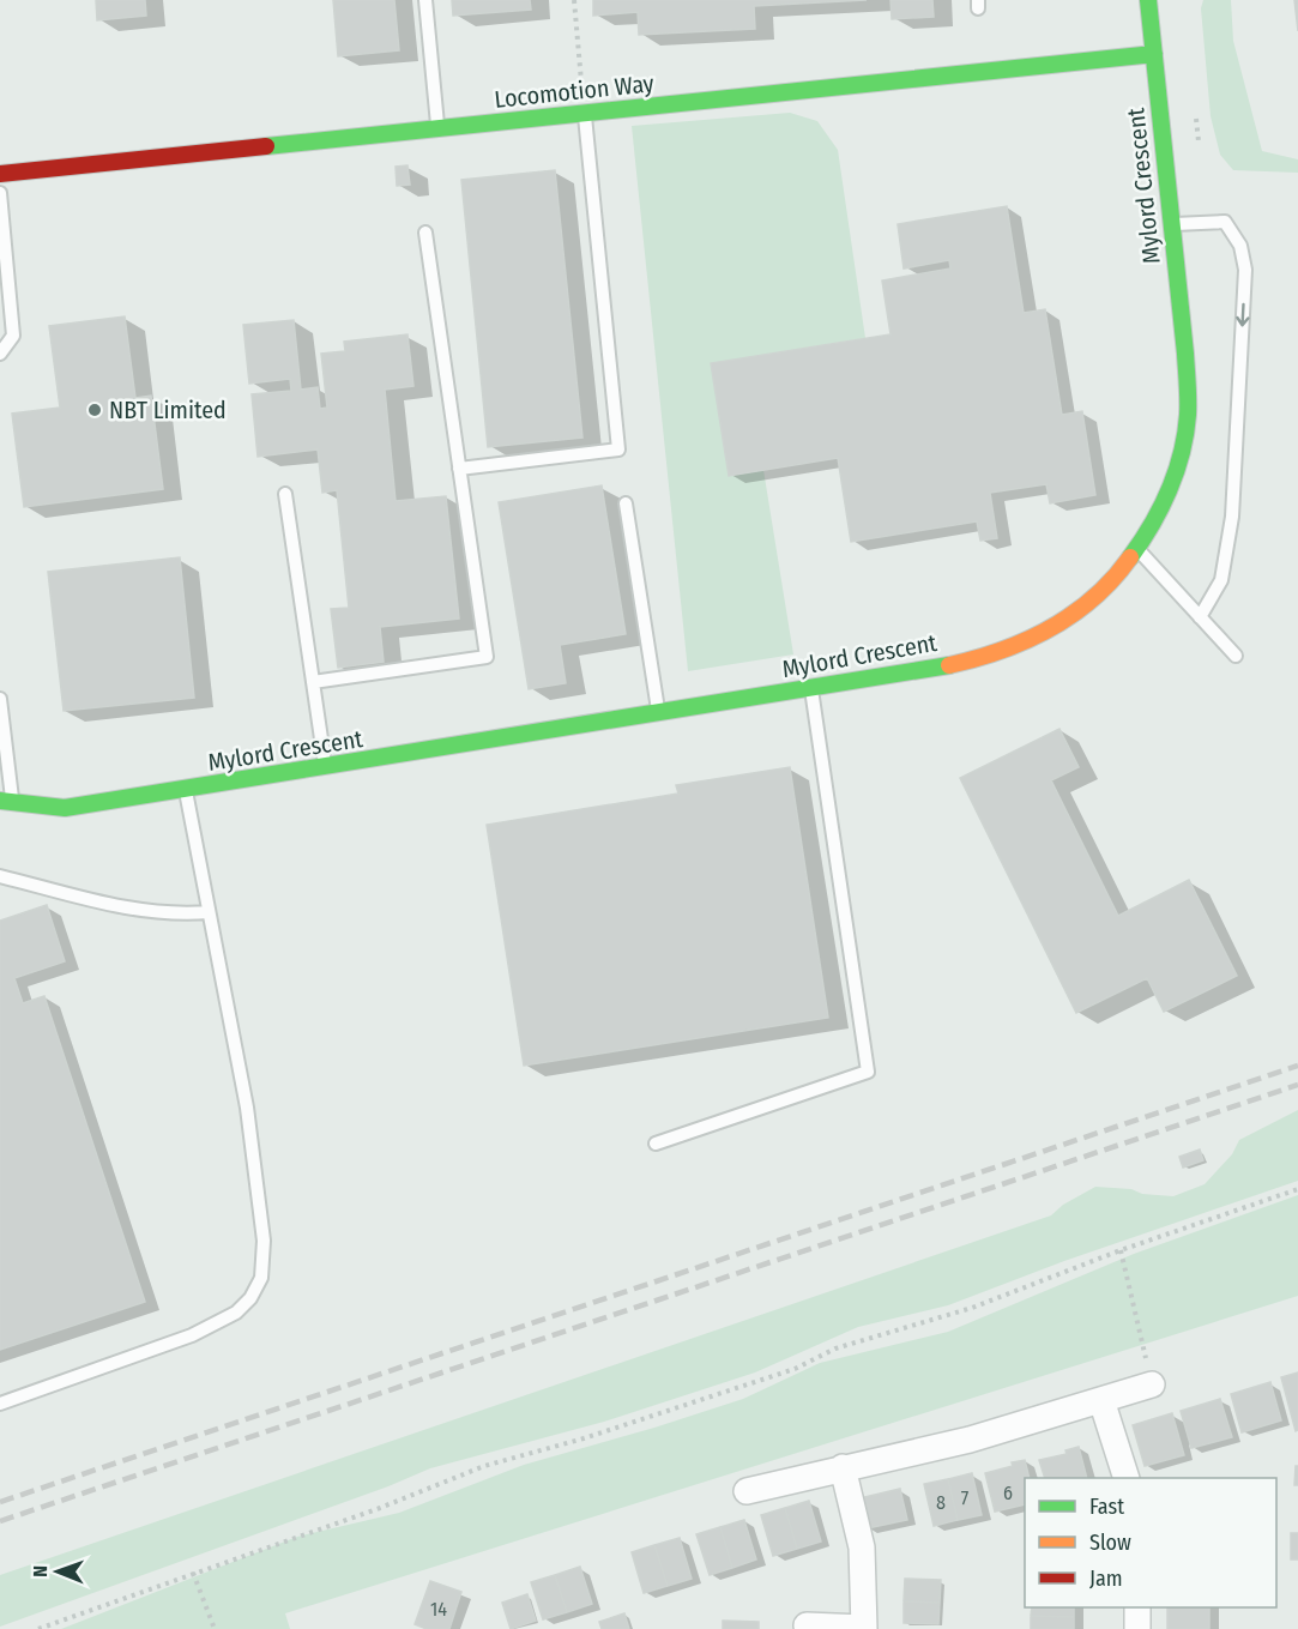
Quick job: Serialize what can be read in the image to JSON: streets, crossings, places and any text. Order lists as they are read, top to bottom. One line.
{"streets":{"street":["Locomotion Way","Mylord Crescent"]},"crossings":[["Locomotion Way","Mylord Crescent"]],"places":["NBT Limited"],"house_numbers":["6","7","8","14"],"legend":["Fast","Slow","Jam"],"north":"left"}
